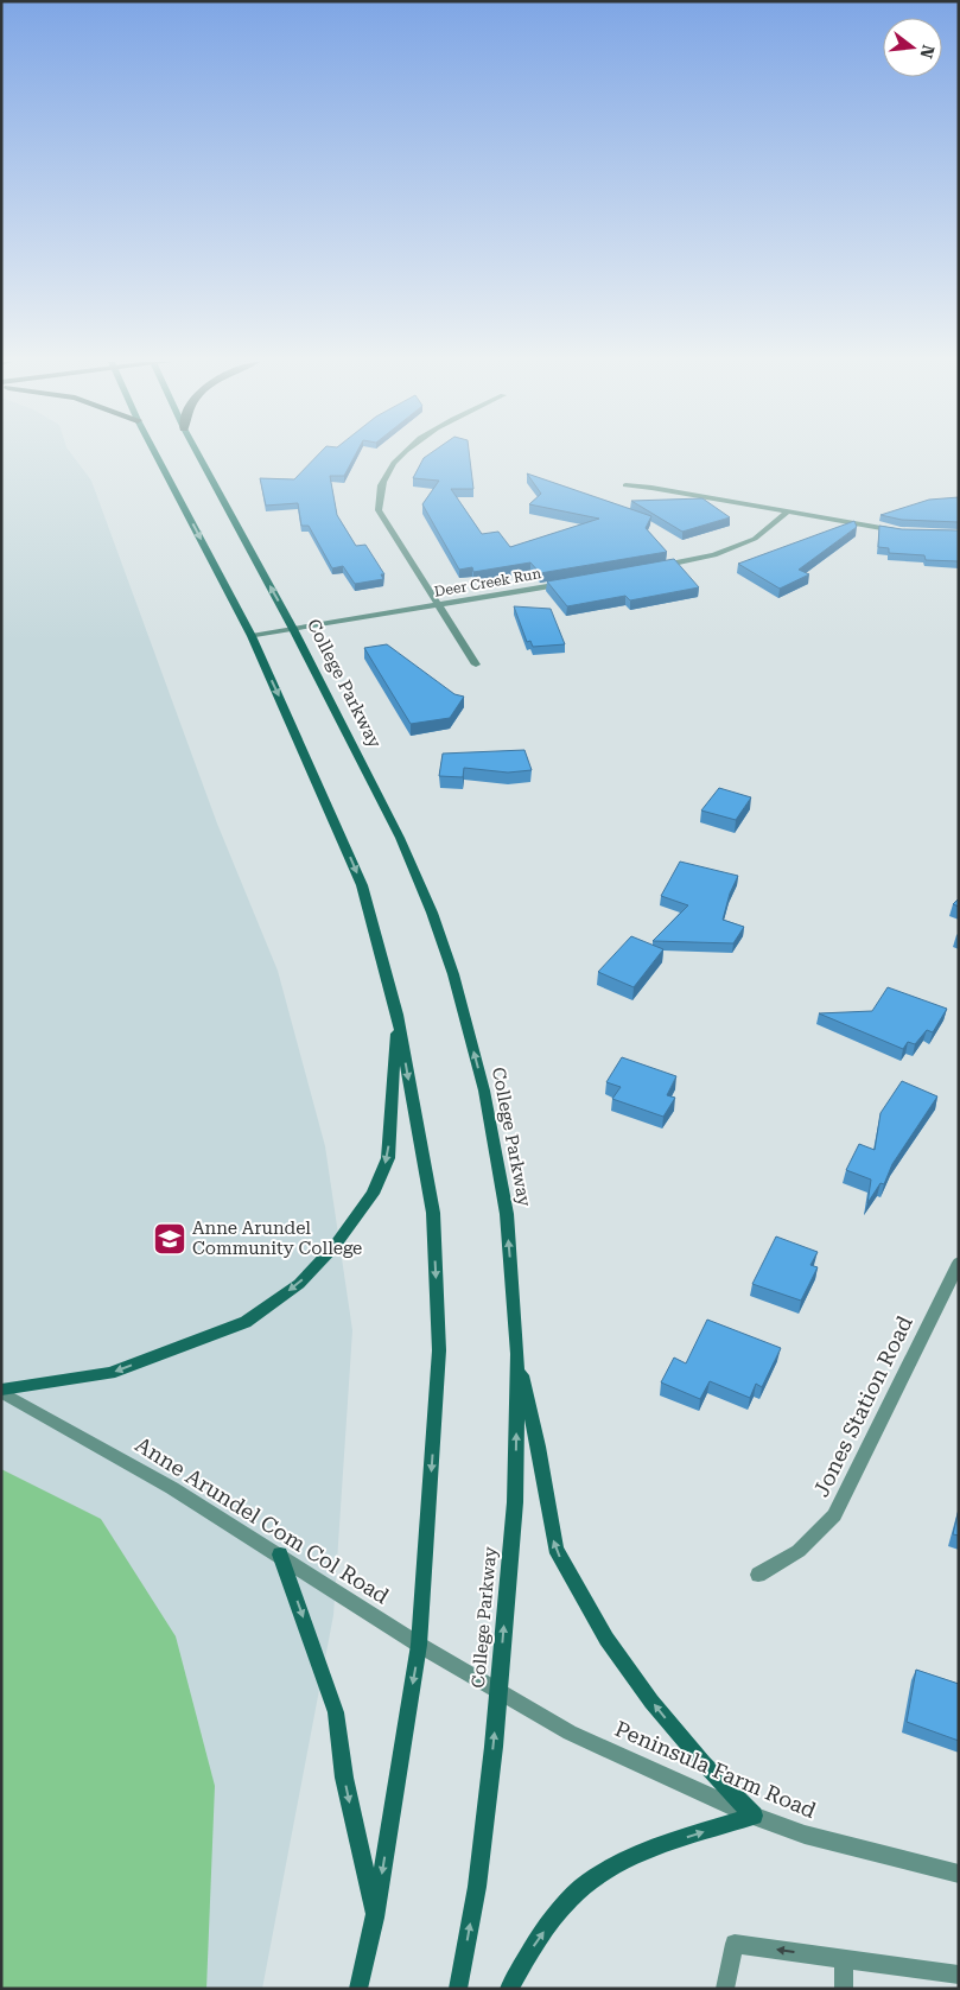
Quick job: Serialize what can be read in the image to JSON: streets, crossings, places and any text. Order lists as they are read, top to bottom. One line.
{"streets":{"main road":["College Parkway"],"street":["Deer Creek Run","Jones Station Road","Anne Arundel Com Col Road","Peninsula Farm Road"]},"crossings":[["Deer Creek Run","College Parkway"],["College Parkway","Anne Arundel Com Col Road"],["College Parkway","Peninsula Farm Road"],["Anne Arundel Com Col Road","Peninsula Farm Road"]],"places":{"school or university":["Anne Arundel Community College"]},"north":"right"}
